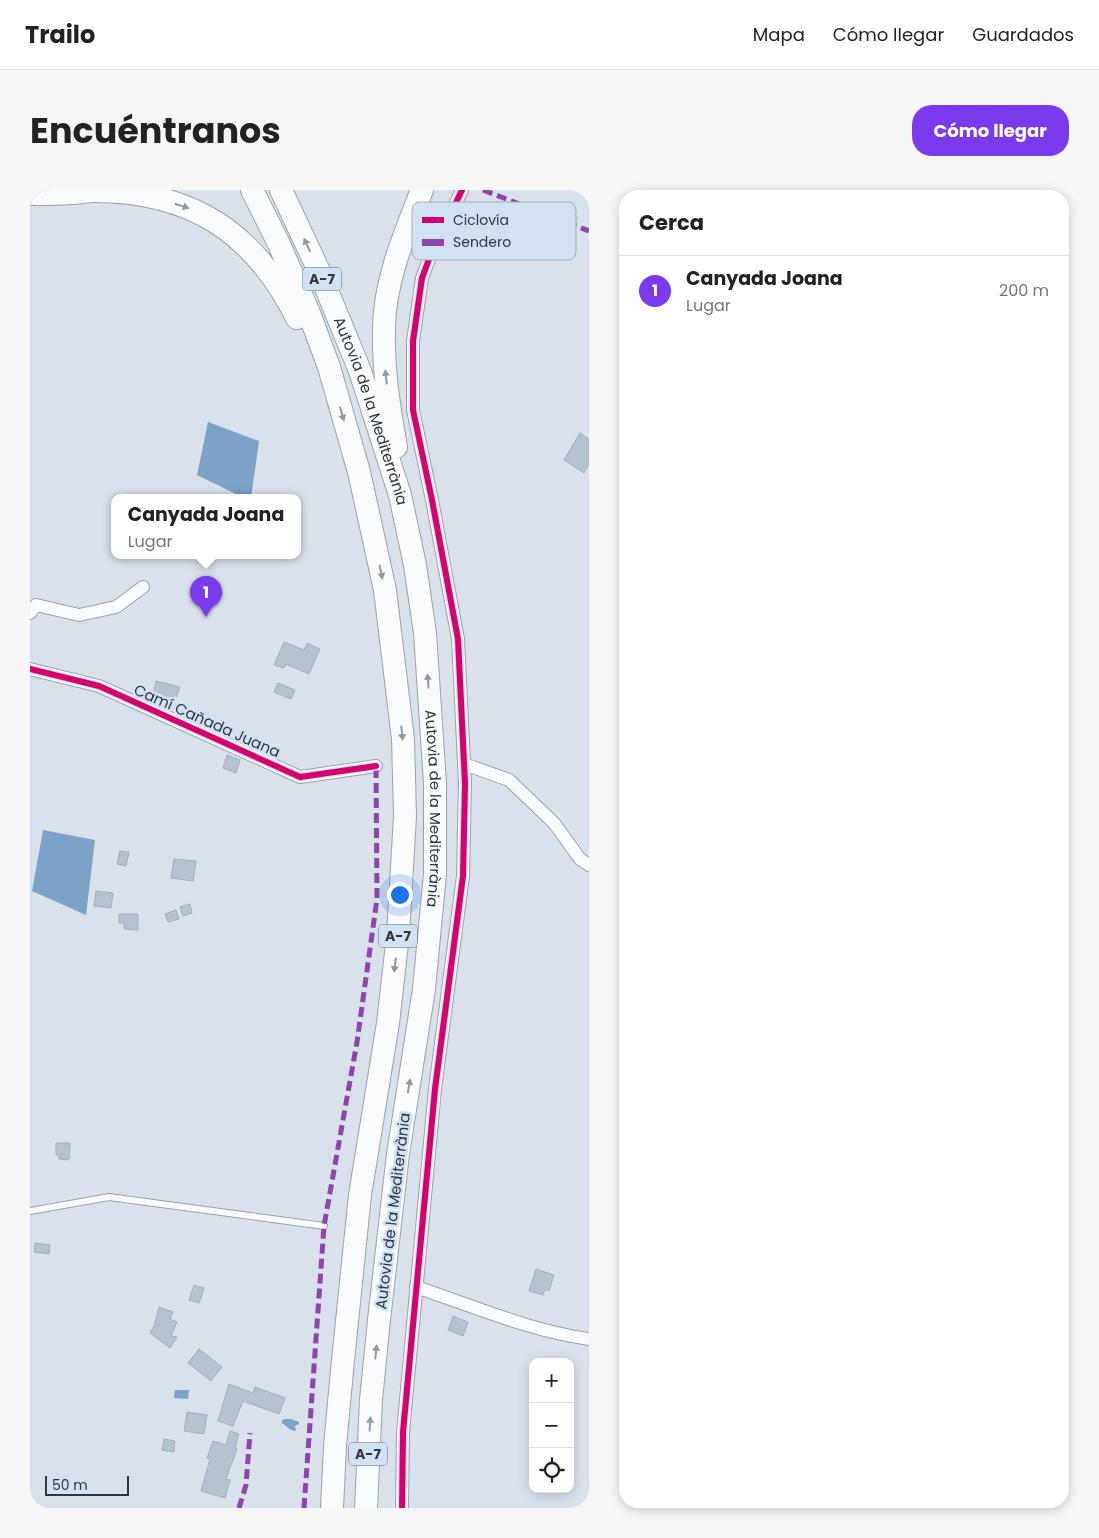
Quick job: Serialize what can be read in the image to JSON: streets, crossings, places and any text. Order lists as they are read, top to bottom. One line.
{"streets":{"highway":["A-7","Autovia de la Mediterrània"],"street":["Camí Cañada Juana"]},"legend":["Ciclovía","Sendero"],"scale_bar":"50 m","page":{"header":"Trailo","nav":["Mapa","Cómo llegar","Guardados"],"title":"Encuéntranos","buttons":"Cómo llegar","heading":"Cerca","list":[{"mark":"1","name":"Canyada Joana","note":"Lugar","value":"200 m"}],"popup":["Canyada Joana","Lugar"],"pins":"1","map_buttons":["+","−"],"scale":"50 m"}}
